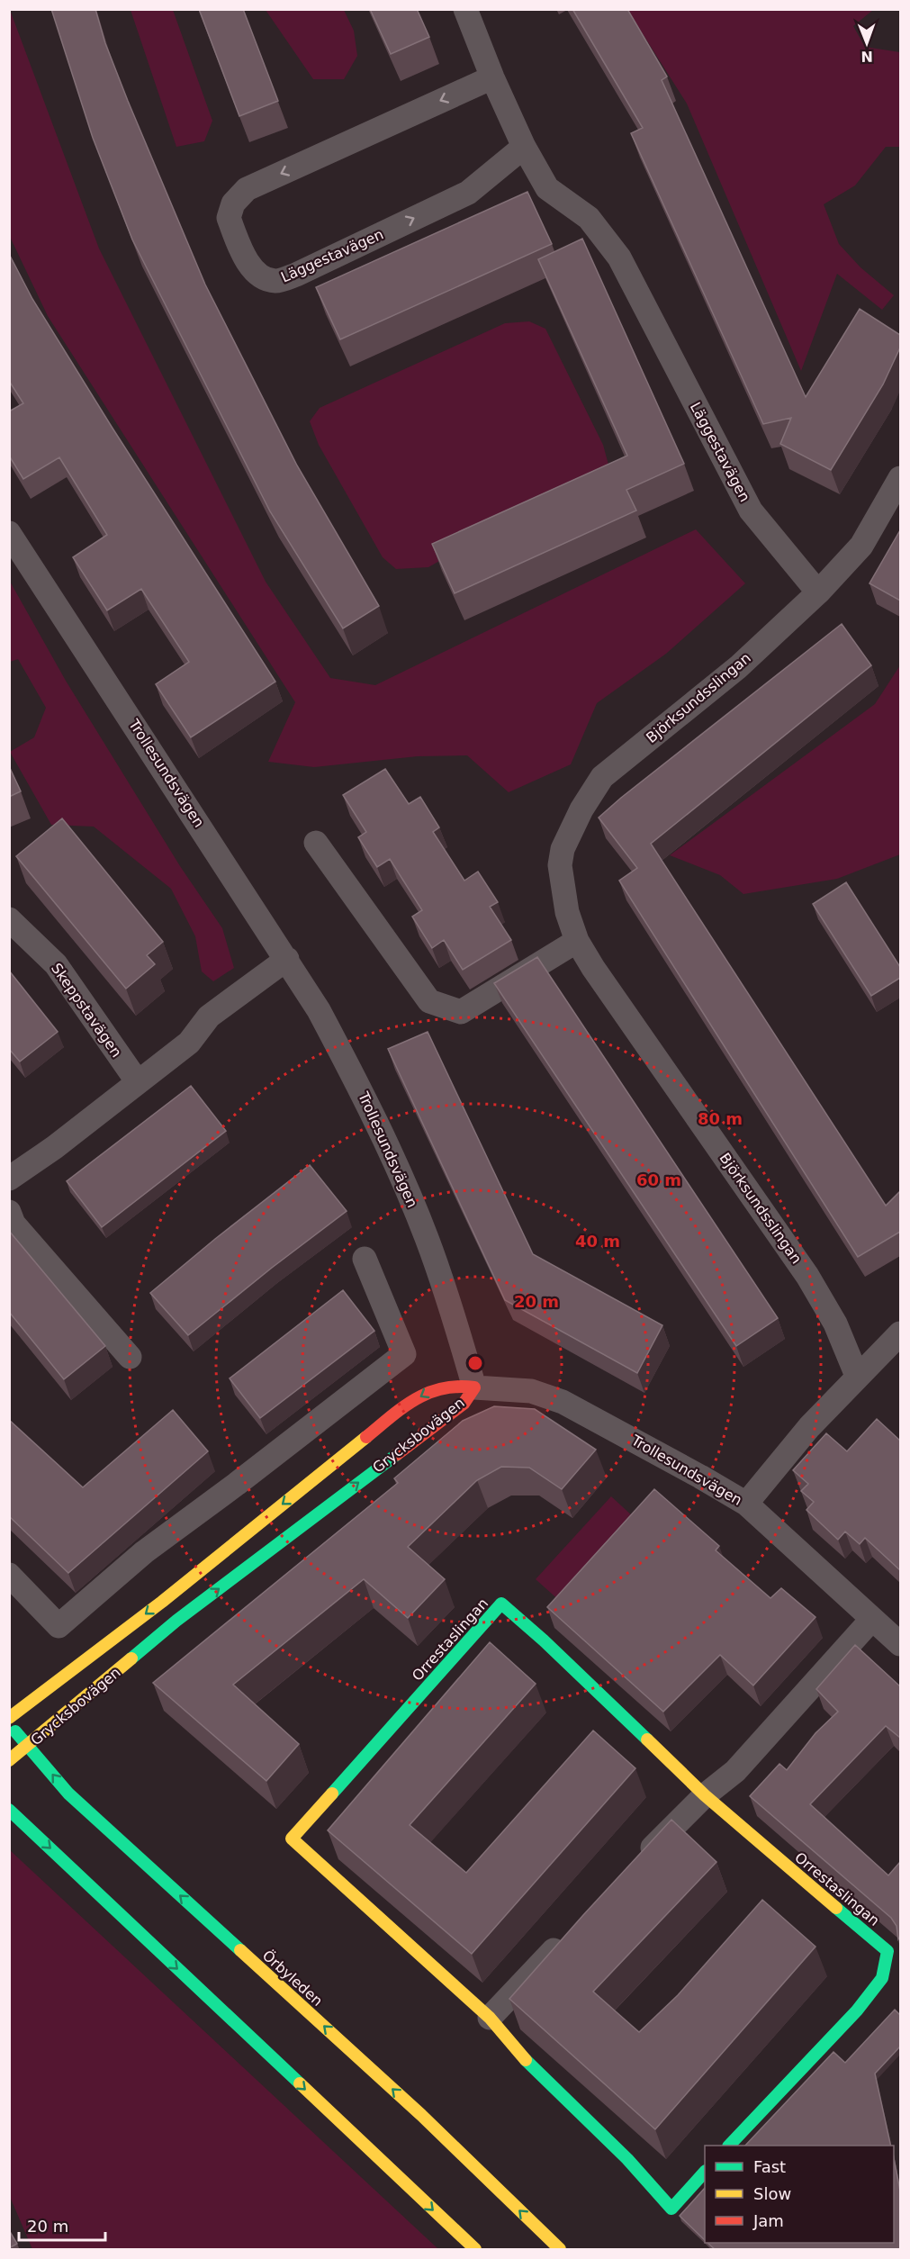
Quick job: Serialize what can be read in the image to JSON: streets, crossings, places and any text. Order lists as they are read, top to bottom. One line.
{"streets":{"street":["Läggestavägen","Björksundsslingan","Trollesundsvägen","Skeppstavägen","Grycksbovägen","Orrestaslingan","Örbyleden"]},"crossings":[["Läggestavägen","Björksundsslingan"],["Trollesundsvägen","Grycksbovägen"],["Grycksbovägen","Örbyleden"]],"legend":["Fast","Slow","Jam"],"scale_bar":"20 m","north":"bottom","rings":["80 m","60 m","40 m","20 m"]}
